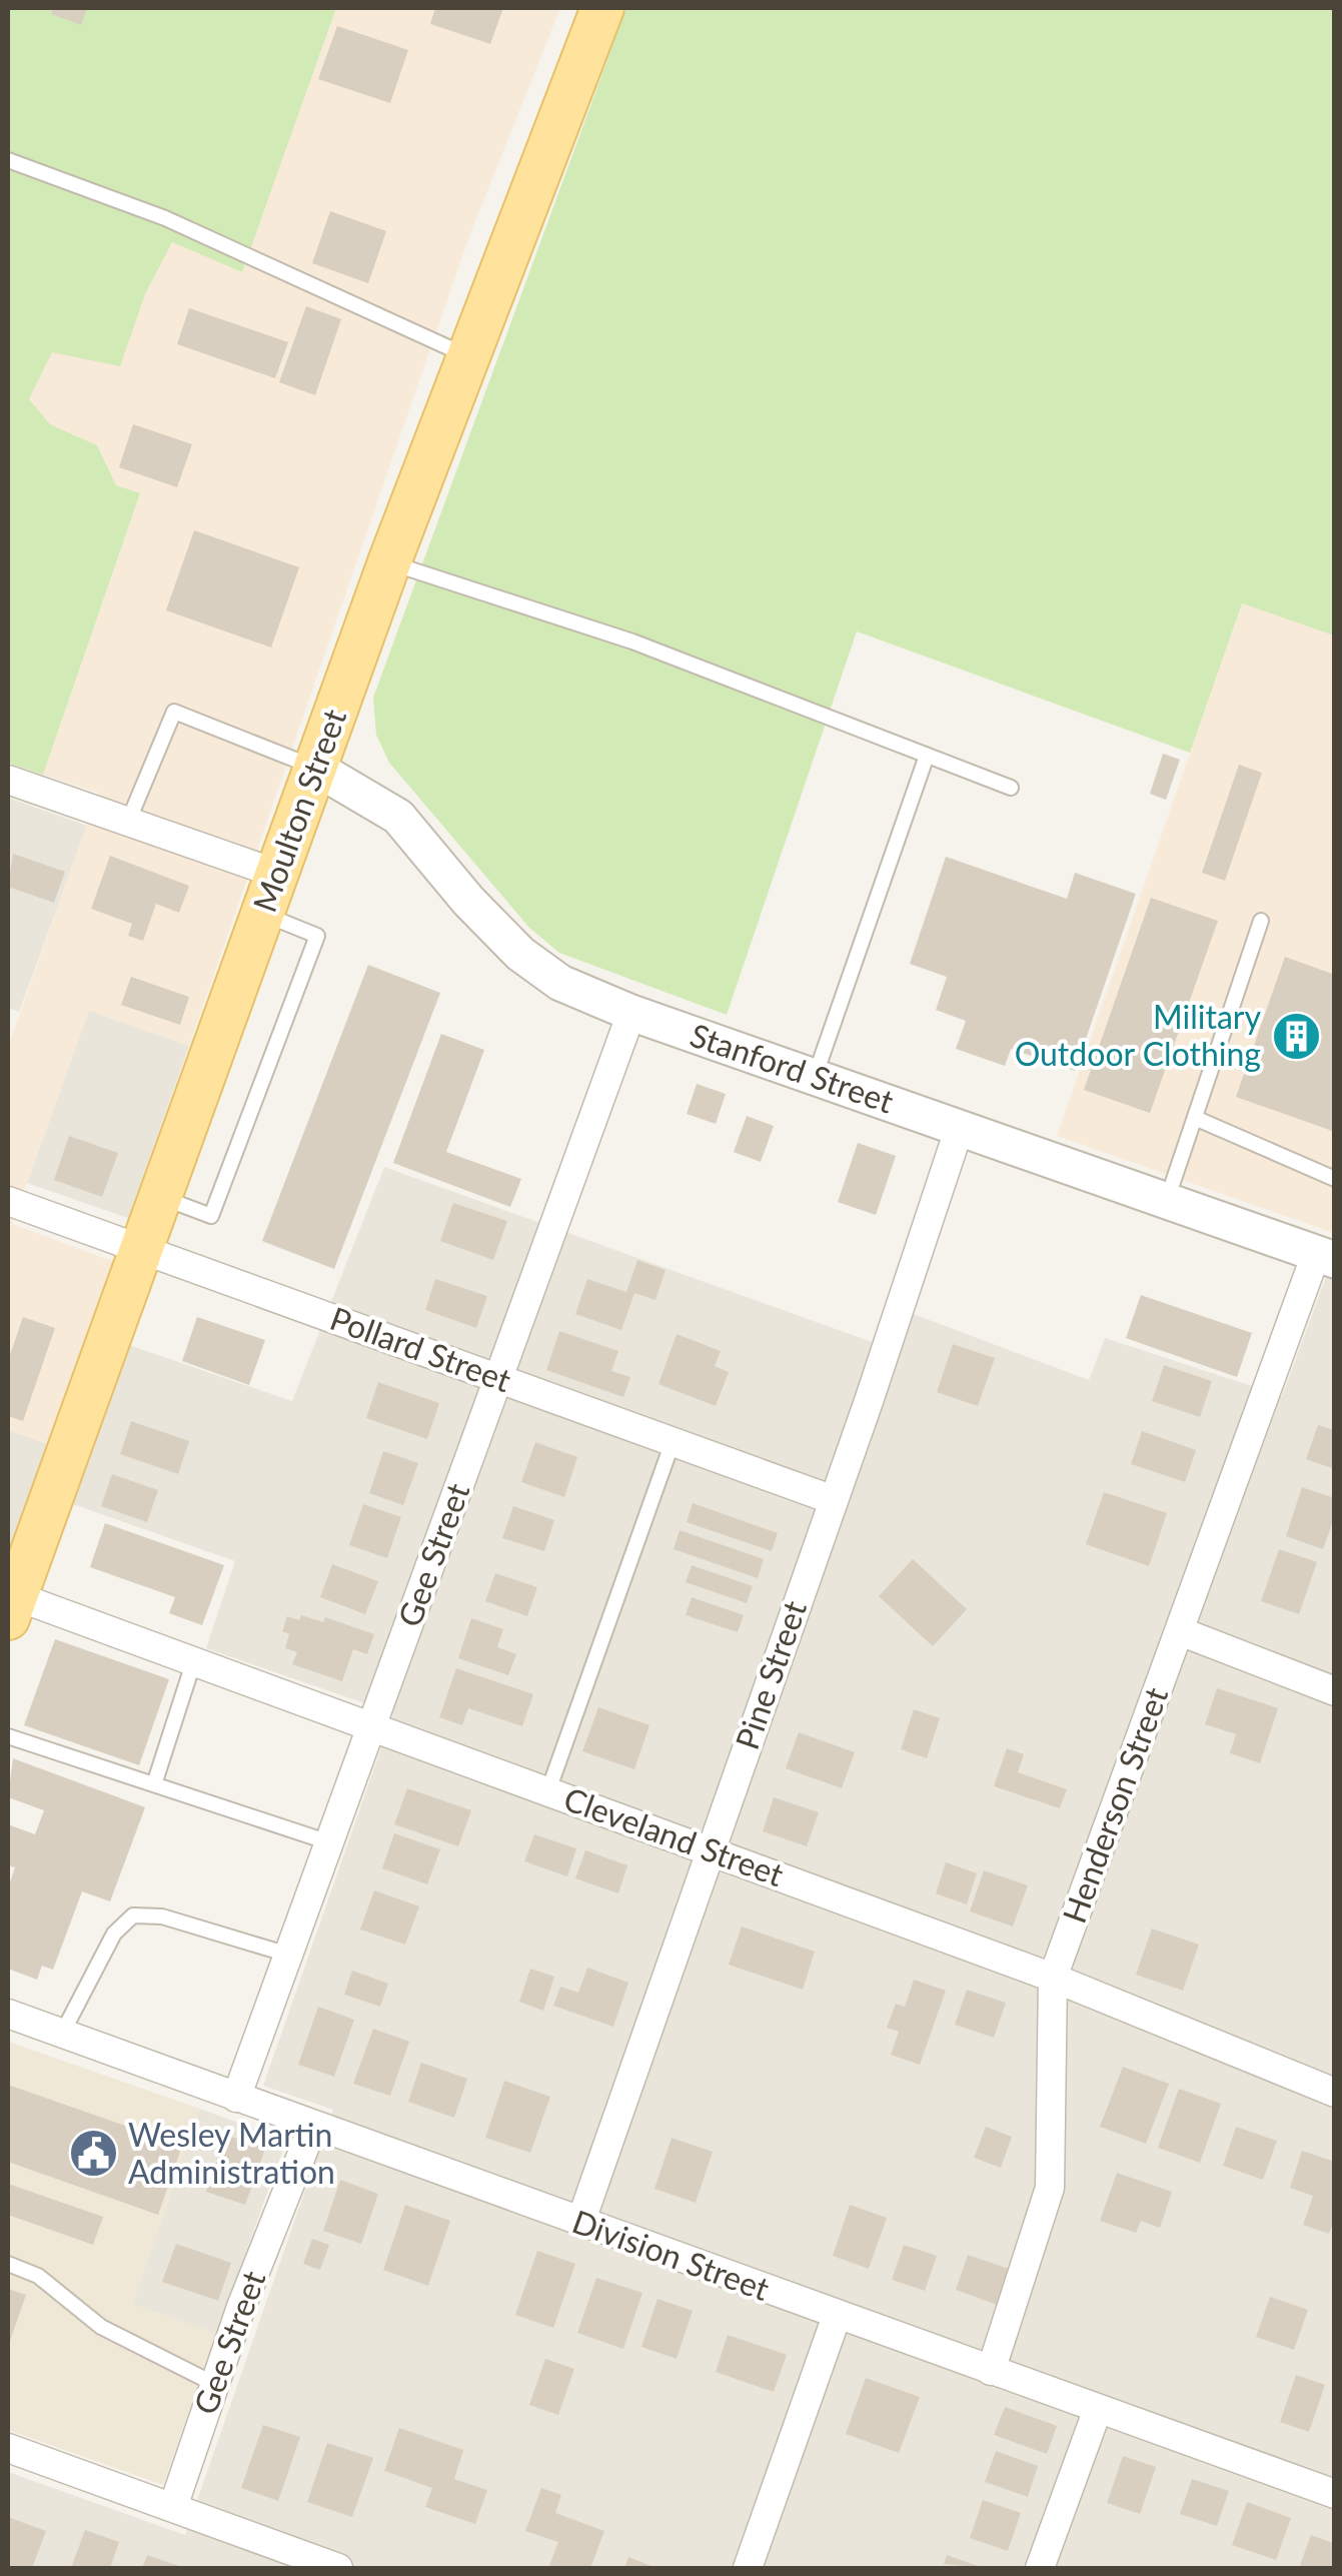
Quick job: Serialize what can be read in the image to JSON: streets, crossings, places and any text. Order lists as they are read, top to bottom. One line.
{"streets":{"main road":["Moulton Street"],"street":["Stanford Street","Pollard Street","Gee Street","Pine Street","Henderson Street","Cleveland Street","Division Street"]},"crossings":[["Moulton Street","Stanford Street"],["Moulton Street","Pollard Street"],["Moulton Street","Cleveland Street"],["Stanford Street","Gee Street"],["Stanford Street","Pine Street"],["Stanford Street","Henderson Street"],["Pollard Street","Gee Street"],["Pollard Street","Pine Street"],["Gee Street","Cleveland Street"],["Gee Street","Division Street"],["Pine Street","Cleveland Street"],["Pine Street","Division Street"],["Henderson Street","Cleveland Street"],["Henderson Street","Division Street"]],"places":{"building":["Military Outdoor Clothing"],"public building":["Wesley Martin Administration"]}}
